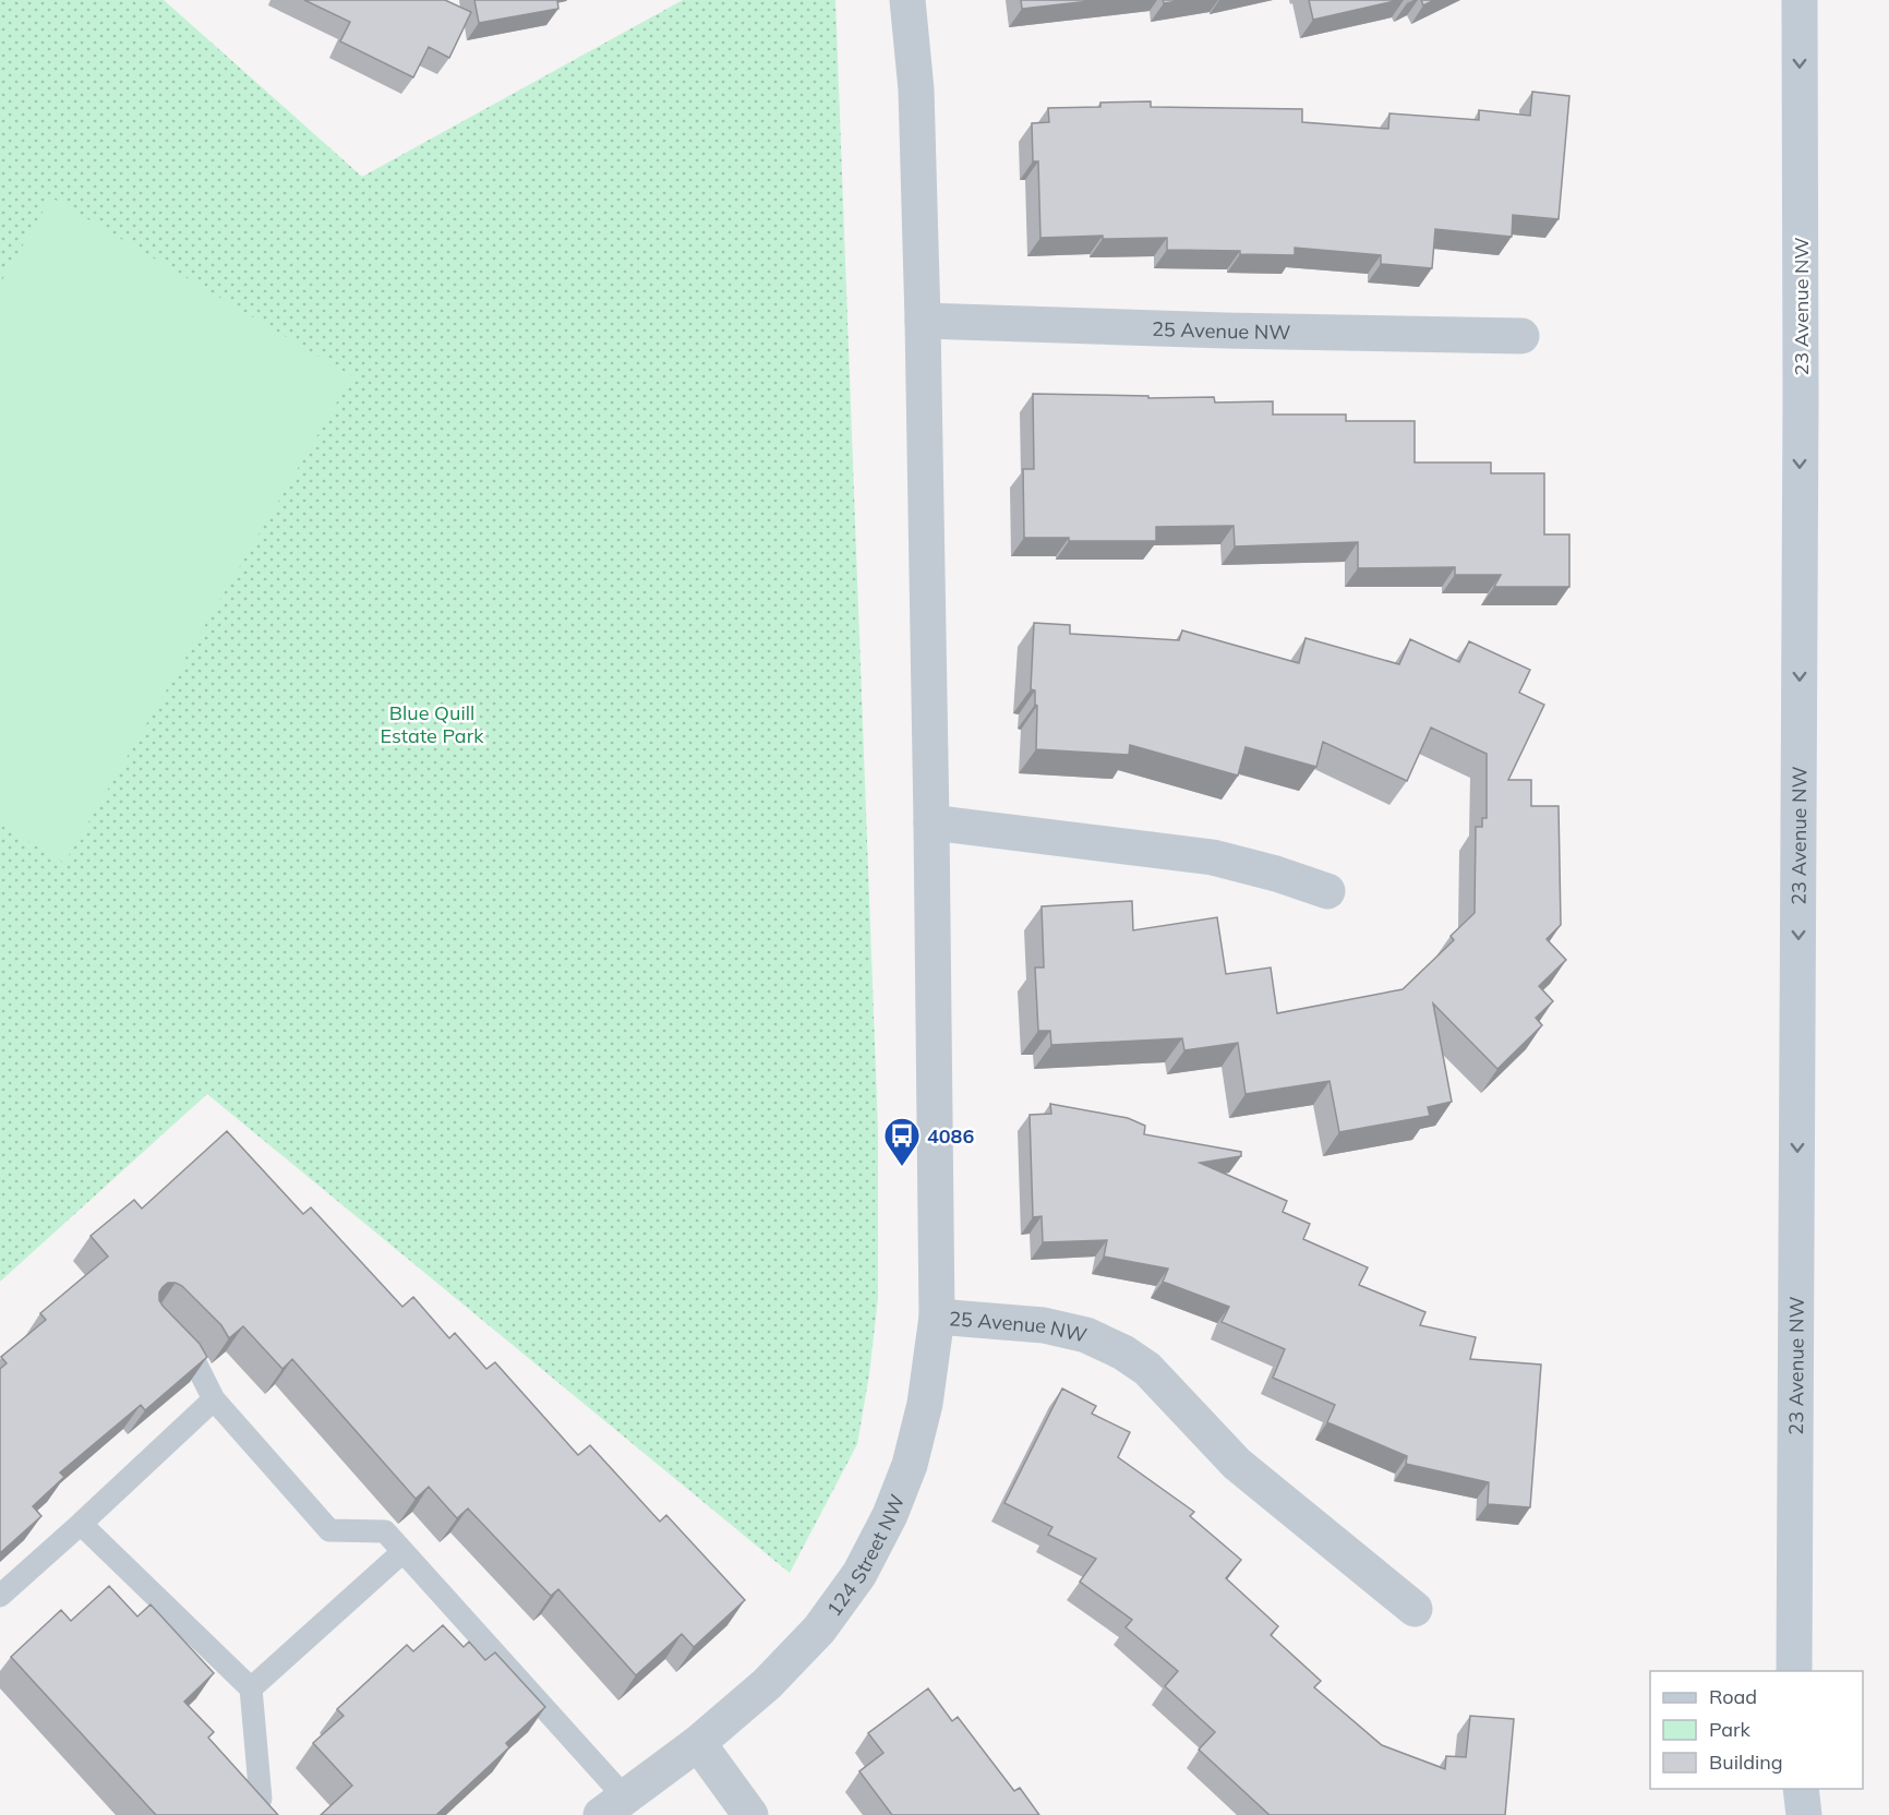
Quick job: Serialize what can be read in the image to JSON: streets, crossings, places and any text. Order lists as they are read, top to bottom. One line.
{"streets":{"main road":["23 Avenue NW"],"street":["25 Avenue NW","124 Street NW"]},"crossings":[["25 Avenue NW","124 Street NW"]],"one_way":["23 Avenue NW"],"parks":["Blue Quill Estate Park"],"places":{"bus stop":["4086"]},"legend":["Road","Park","Building"]}
